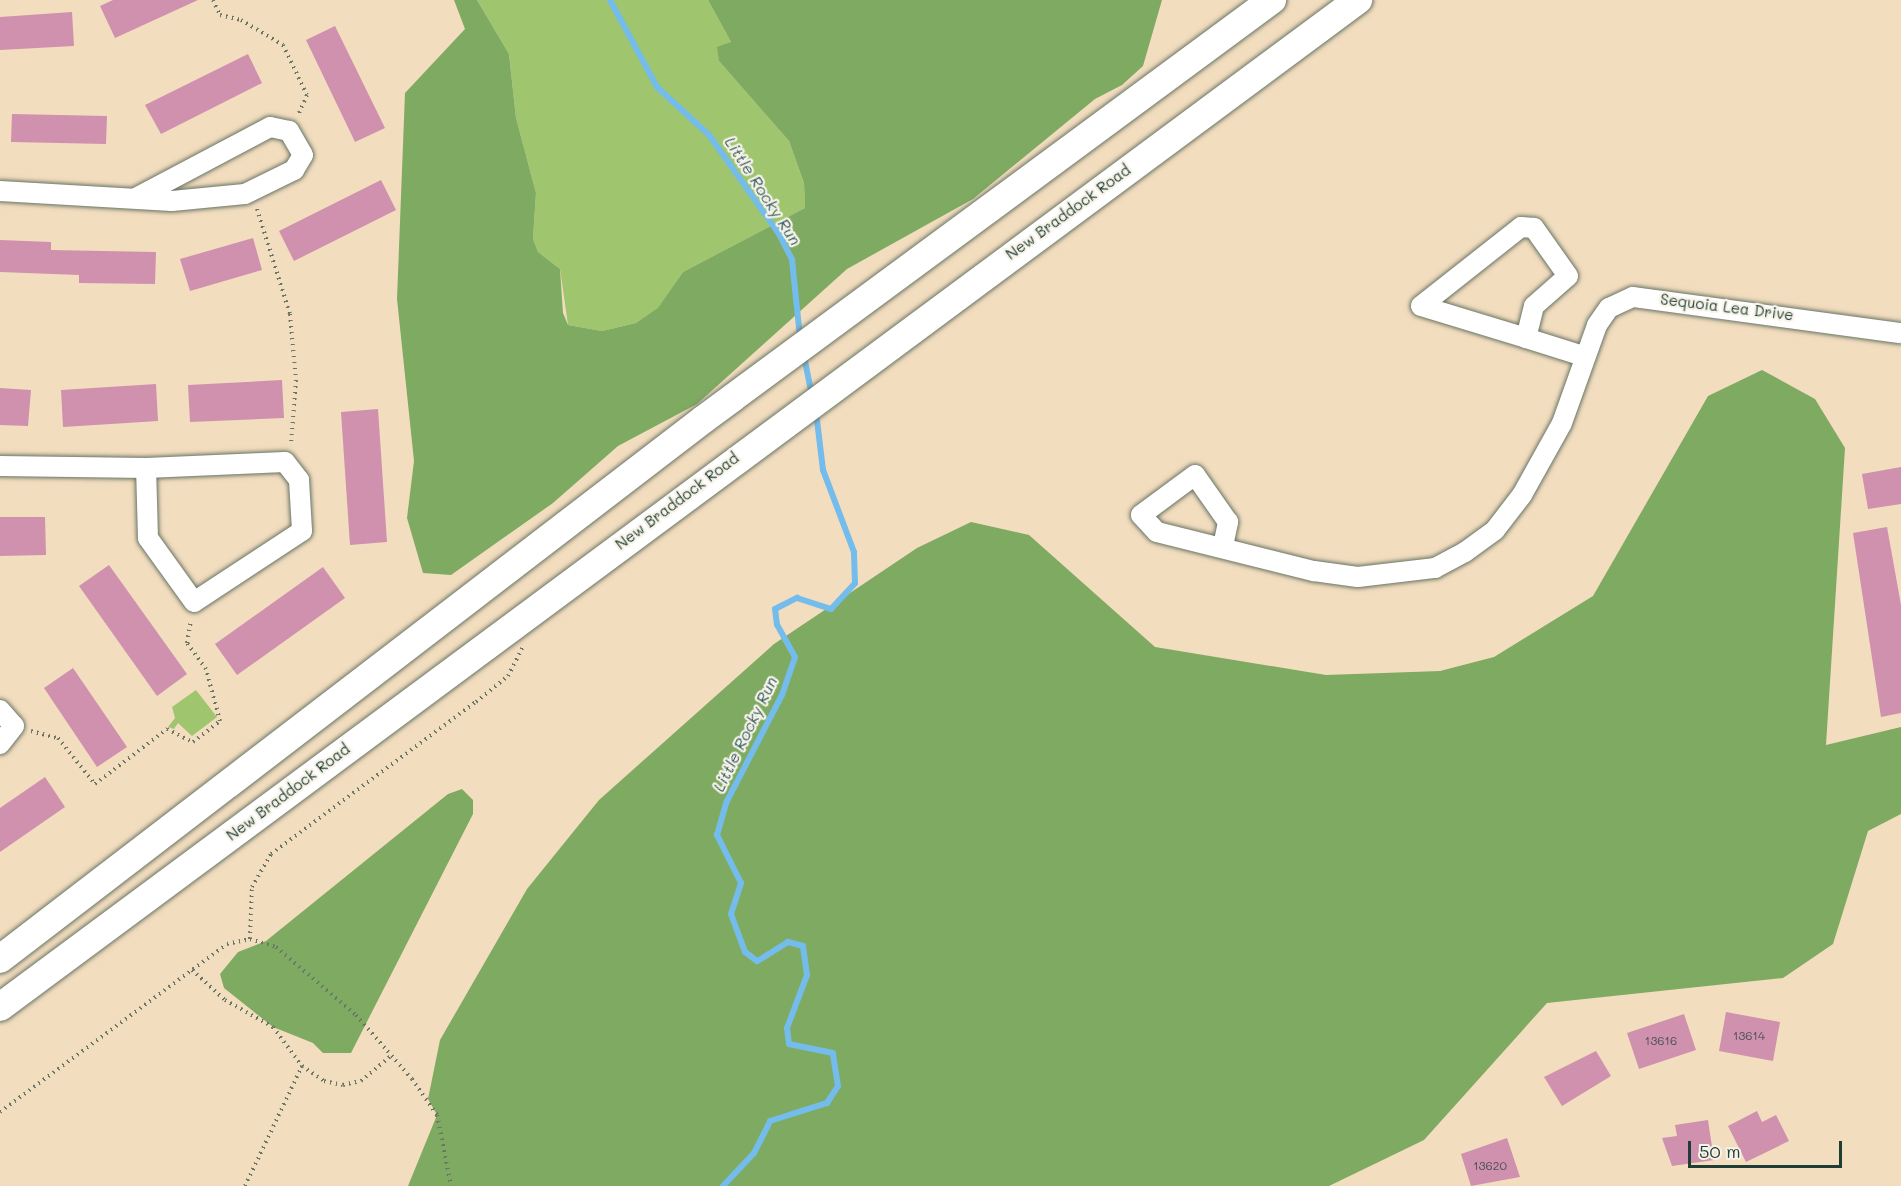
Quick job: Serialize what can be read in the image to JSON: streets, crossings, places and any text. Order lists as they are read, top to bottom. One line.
{"streets":{"main road":["New Braddock Road"],"street":["Sequoia Lea Drive"]},"water":["Little Rocky Run"],"house_numbers":["13614","13616","13620"],"scale_bar":"50 m"}
